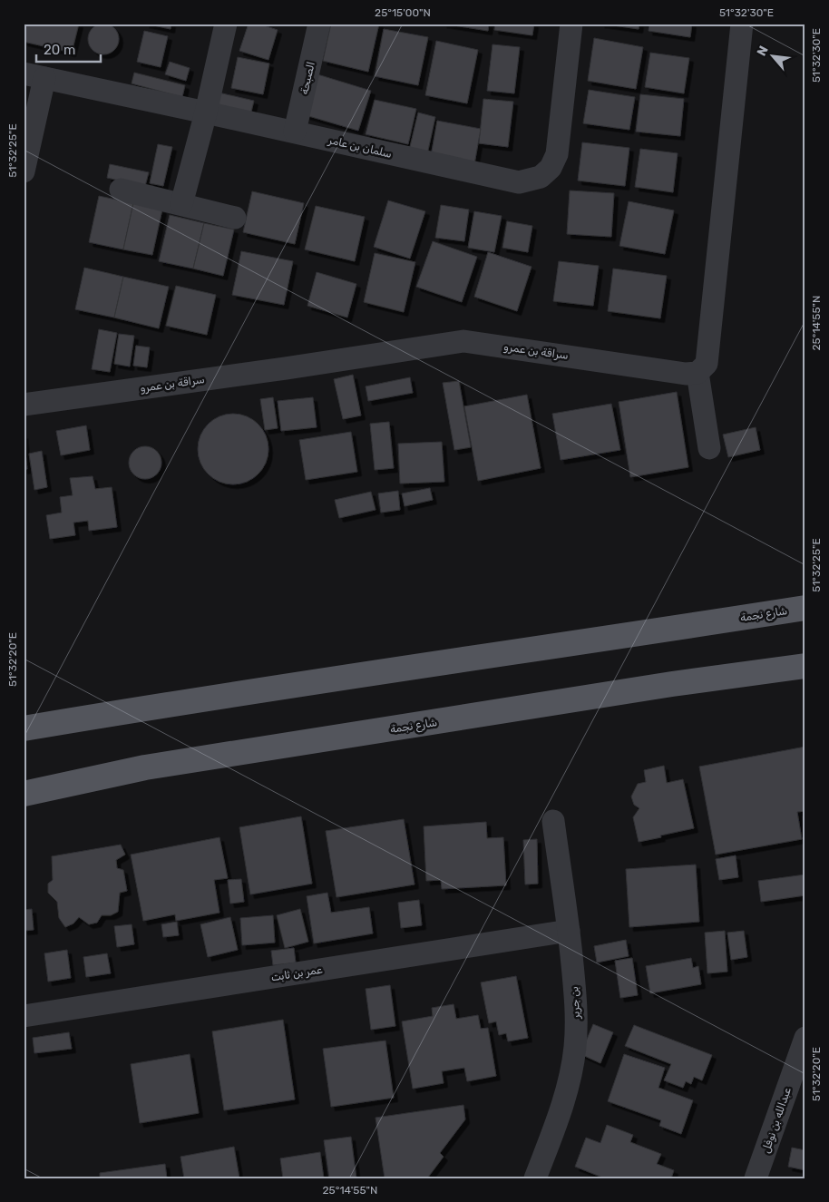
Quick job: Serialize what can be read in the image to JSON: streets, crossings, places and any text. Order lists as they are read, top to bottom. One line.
{"streets":{"main road":["شارع نجمة"],"street":["الصبحة","سلمان بن عامر","سراقة بن عمرو","عمر بن ثابت","بن جرير","عبدالله بن نوفل"]},"crossings":[["الصبحة","سلمان بن عامر"],["عمر بن ثابت","بن جرير"]],"scale_bar":"20 m","north":"top left","coordinates":["25°15'00\"N","51°32'30\"E","51°32'25\"E","25°14'55\"N","51°32'20\"E"]}
